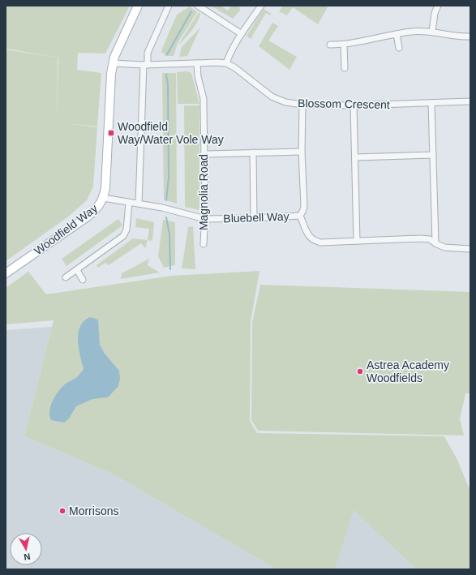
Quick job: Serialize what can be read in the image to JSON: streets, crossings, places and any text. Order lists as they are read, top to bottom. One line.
{"streets":{"street":["Blossom Crescent","Magnolia Road","Bluebell Way","Woodfield Way"]},"crossings":[["Blossom Crescent","Magnolia Road"],["Blossom Crescent","Bluebell Way"],["Blossom Crescent","Woodfield Way"],["Magnolia Road","Bluebell Way"],["Bluebell Way","Woodfield Way"]],"places":{"transit":["Woodfield Way/Water Vole Way"],"other":["Astrea Academy Woodfields","Morrisons"]},"north":"bottom"}
